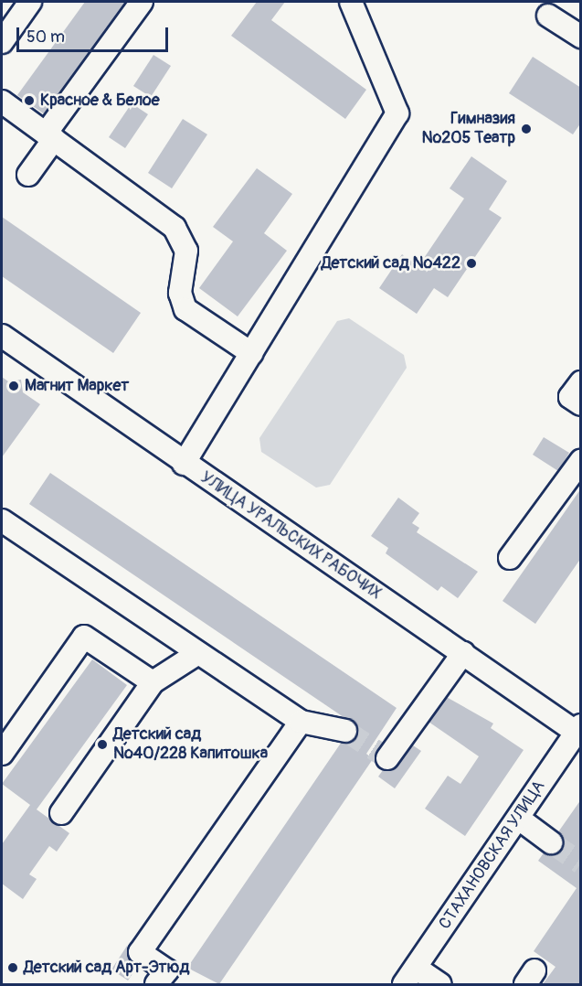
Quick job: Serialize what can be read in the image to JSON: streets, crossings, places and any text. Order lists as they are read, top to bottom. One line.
{"streets":{"street":["УЛИЦА УРАЛЬСКИХ РАБОЧИХ","СТАХАНОВСКАЯ УЛИЦА"]},"crossings":[["УЛИЦА УРАЛЬСКИХ РАБОЧИХ","СТАХАНОВСКАЯ УЛИЦА"]],"places":["Красное & Белое","Гимназия №205 Театр","Детский сад №422","Магнит Маркет","Детский сад №40/228 Капитошка","Детский сад Арт-Этюд"],"scale_bar":"50 m"}
